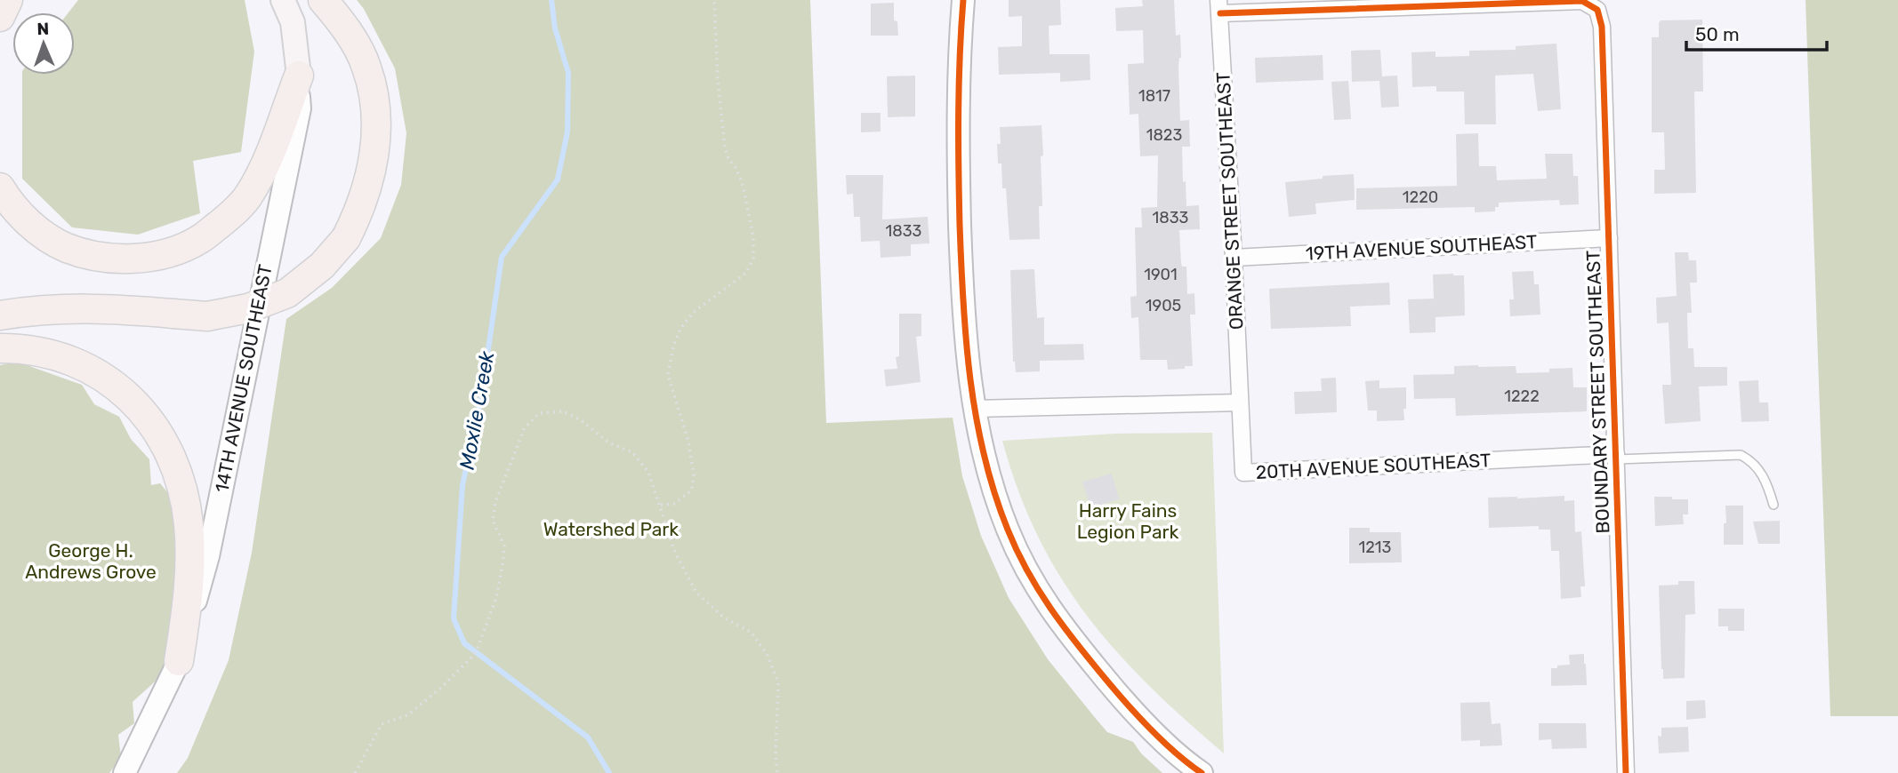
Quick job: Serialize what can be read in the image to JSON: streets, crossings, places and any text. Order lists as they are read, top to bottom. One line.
{"streets":{"main road":["14TH AVENUE SOUTHEAST"],"street":["ORANGE STREET SOUTHEAST","19TH AVENUE SOUTHEAST","BOUNDARY STREET SOUTHEAST","20TH AVENUE SOUTHEAST"]},"crossings":[["ORANGE STREET SOUTHEAST","19TH AVENUE SOUTHEAST"],["ORANGE STREET SOUTHEAST","20TH AVENUE SOUTHEAST"],["19TH AVENUE SOUTHEAST","BOUNDARY STREET SOUTHEAST"],["BOUNDARY STREET SOUTHEAST","20TH AVENUE SOUTHEAST"]],"water":["Moxlie Creek"],"parks":["Harry Fains Legion Park","Watershed Park","George H. Andrews Grove"],"house_numbers":["1817","1823","1220","1833","1833","1901","1905","1222","1213"],"scale_bar":"50 m","north":"top"}
